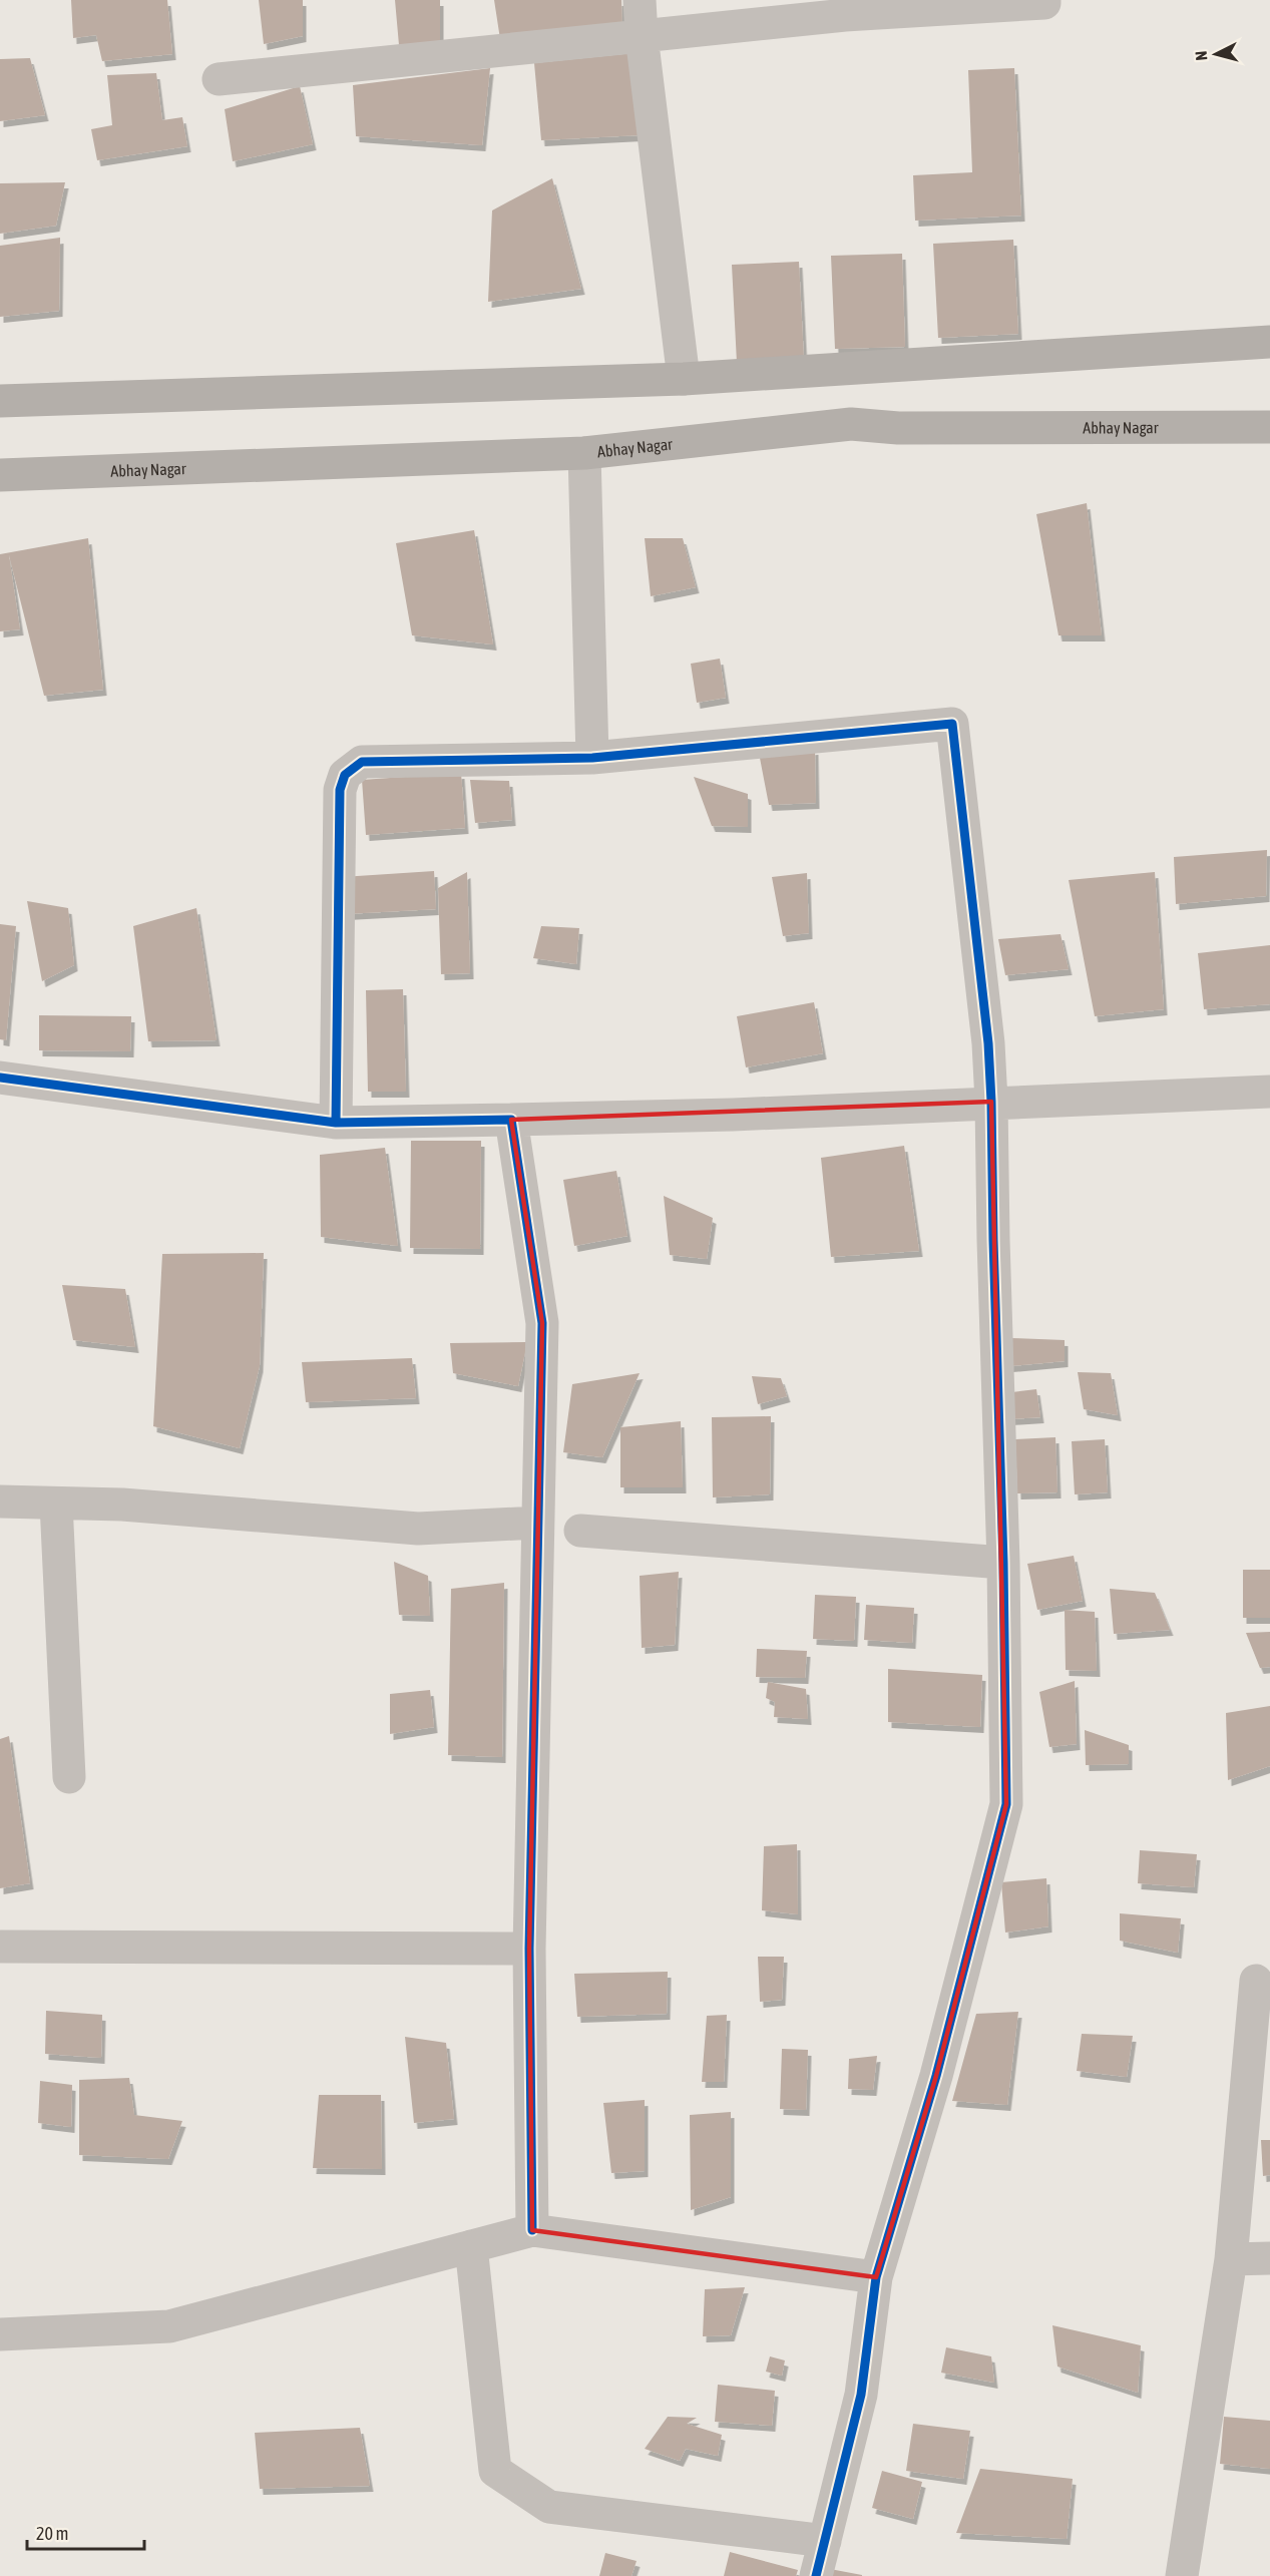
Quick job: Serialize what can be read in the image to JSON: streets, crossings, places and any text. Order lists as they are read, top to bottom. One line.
{"streets":{"main road":["Abhay Nagar"]},"scale_bar":"20 m","north":"left"}
